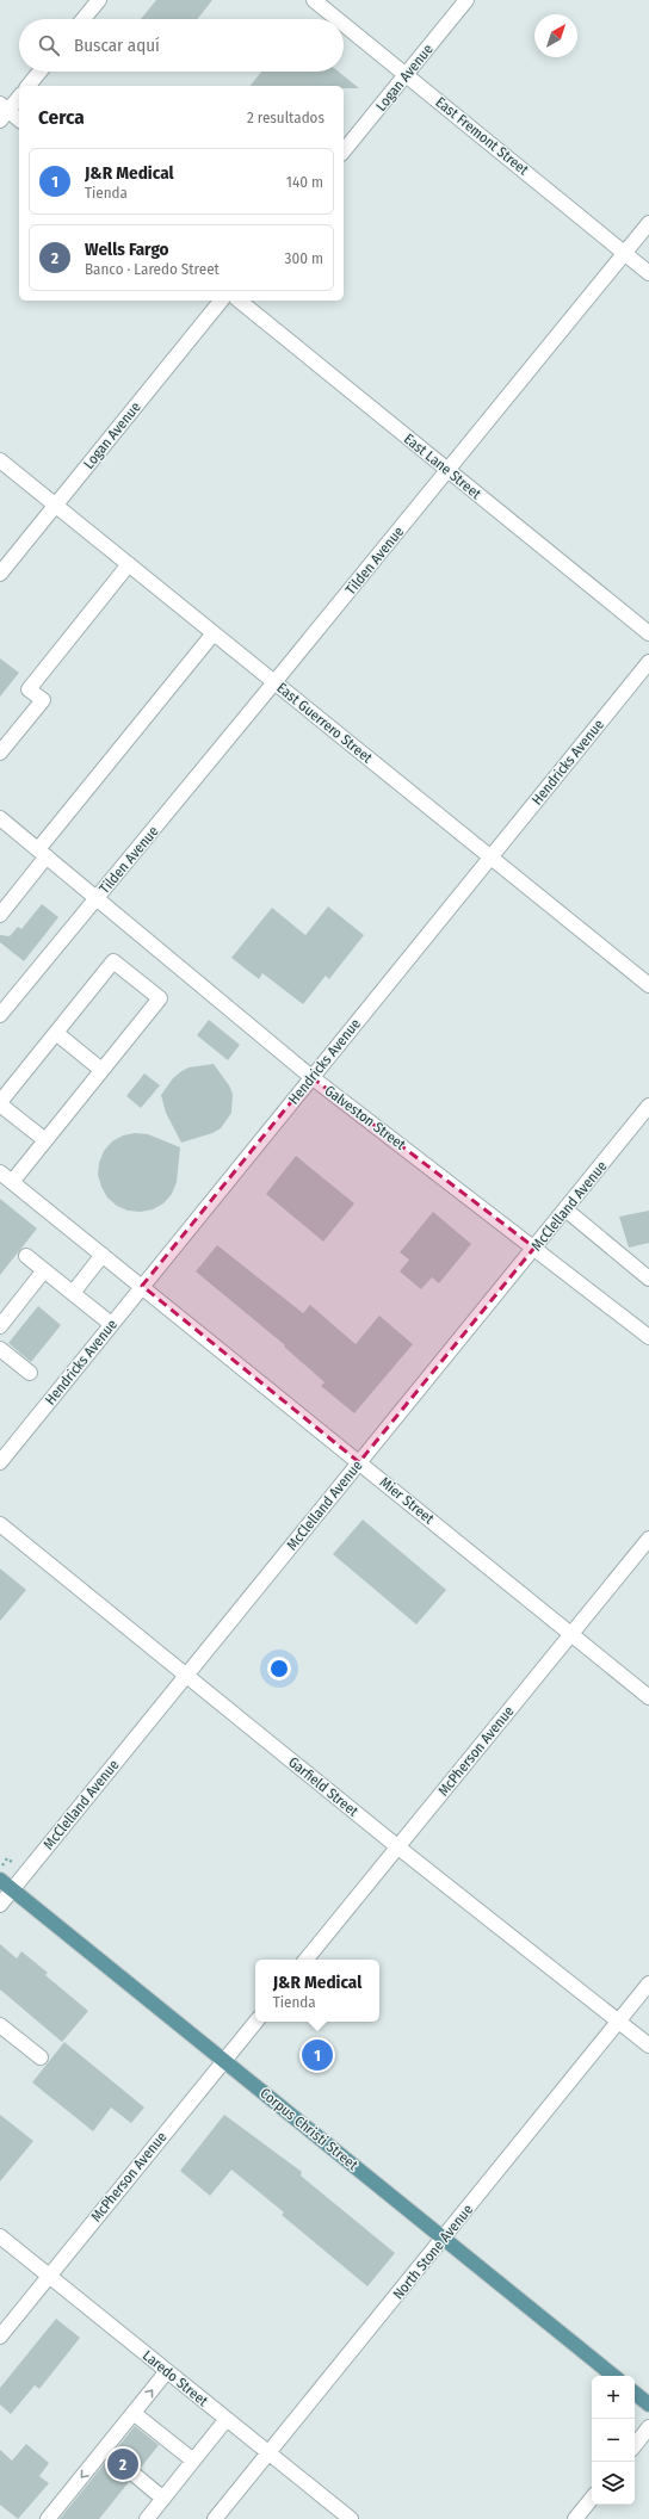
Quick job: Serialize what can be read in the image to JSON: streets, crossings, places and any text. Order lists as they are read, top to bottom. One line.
{"streets":{"main road":["Corpus Christi Street"],"street":["Logan Avenue","East Fremont Street","East Lane Street","Tilden Avenue","East Guerrero Street","Hendricks Avenue","Galveston Street","McClelland Avenue","Mier Street","McPherson Avenue","Garfield Street","North Stone Avenue","Laredo Street"]},"crossings":[["Logan Avenue","East Fremont Street"],["Logan Avenue","East Guerrero Street"],["East Fremont Street","Tilden Avenue"],["East Lane Street","Tilden Avenue"],["Tilden Avenue","East Guerrero Street"],["Tilden Avenue","Galveston Street"],["East Guerrero Street","Hendricks Avenue"],["Hendricks Avenue","Galveston Street"],["Hendricks Avenue","Mier Street"],["Galveston Street","McClelland Avenue"],["McClelland Avenue","Mier Street"],["McClelland Avenue","Garfield Street"],["McClelland Avenue","Corpus Christi Street"],["Mier Street","McPherson Avenue"],["McPherson Avenue","Garfield Street"],["McPherson Avenue","Corpus Christi Street"],["McPherson Avenue","Laredo Street"],["Garfield Street","North Stone Avenue"],["Corpus Christi Street","North Stone Avenue"],["North Stone Avenue","Laredo Street"]],"north":"top right","page":{"search":"Buscar aquí","heading":["Cerca","2 resultados"],"list":[{"mark":"1","name":"J&R Medical","note":"Tienda","value":"140 m"},{"mark":"2","name":"Wells Fargo","note":"Banco · Laredo Street","value":"300 m"}],"popup":["J&R Medical","Tienda"],"pins":["1","2"],"map_buttons":["+","−"]}}
